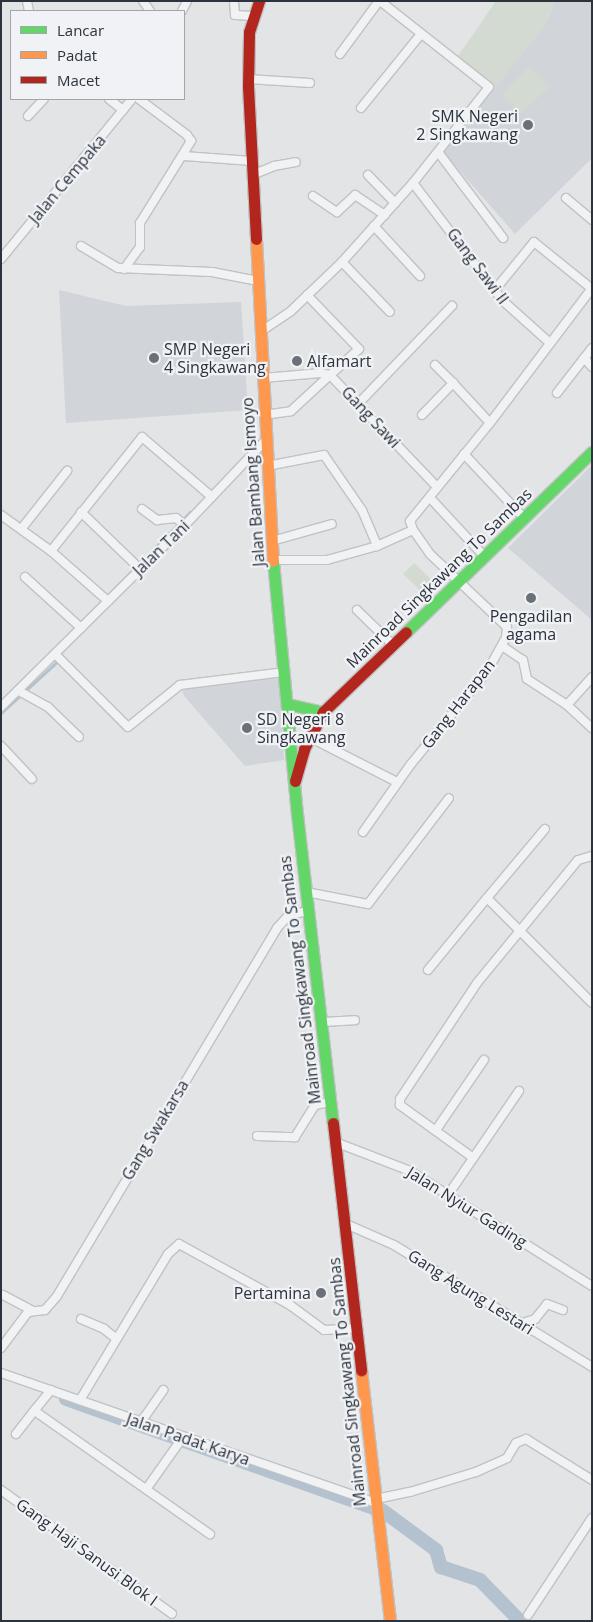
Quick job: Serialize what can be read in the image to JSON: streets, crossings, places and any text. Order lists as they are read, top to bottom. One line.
{"streets":{"main road":["Jalan Bambang Ismoyo","Mainroad Singkawang To Sambas"],"street":["Jalan Cempaka","Gang Sawi II","Gang Sawi","Jalan Tani","Gang Harapan","Gang Swakarsa","Jalan Nyiur Gading","Gang Agung Lestari","Jalan Padat Karya","Gang Haji Sanusi Blok I"]},"crossings":[["Gang Sawi","Jalan Bambang Ismoyo"],["Jalan Bambang Ismoyo","Jalan Tani"],["Jalan Bambang Ismoyo","Mainroad Singkawang To Sambas"],["Mainroad Singkawang To Sambas","Gang Harapan"],["Mainroad Singkawang To Sambas","Gang Swakarsa"],["Mainroad Singkawang To Sambas","Jalan Nyiur Gading"],["Mainroad Singkawang To Sambas","Gang Agung Lestari"],["Mainroad Singkawang To Sambas","Jalan Padat Karya"]],"places":["SMK Negeri 2 Singkawang","SMP Negeri 4 Singkawang","Alfamart","Pengadilan agama","SD Negeri 8 Singkawang","Pertamina"],"legend":["Lancar","Padat","Macet"]}
